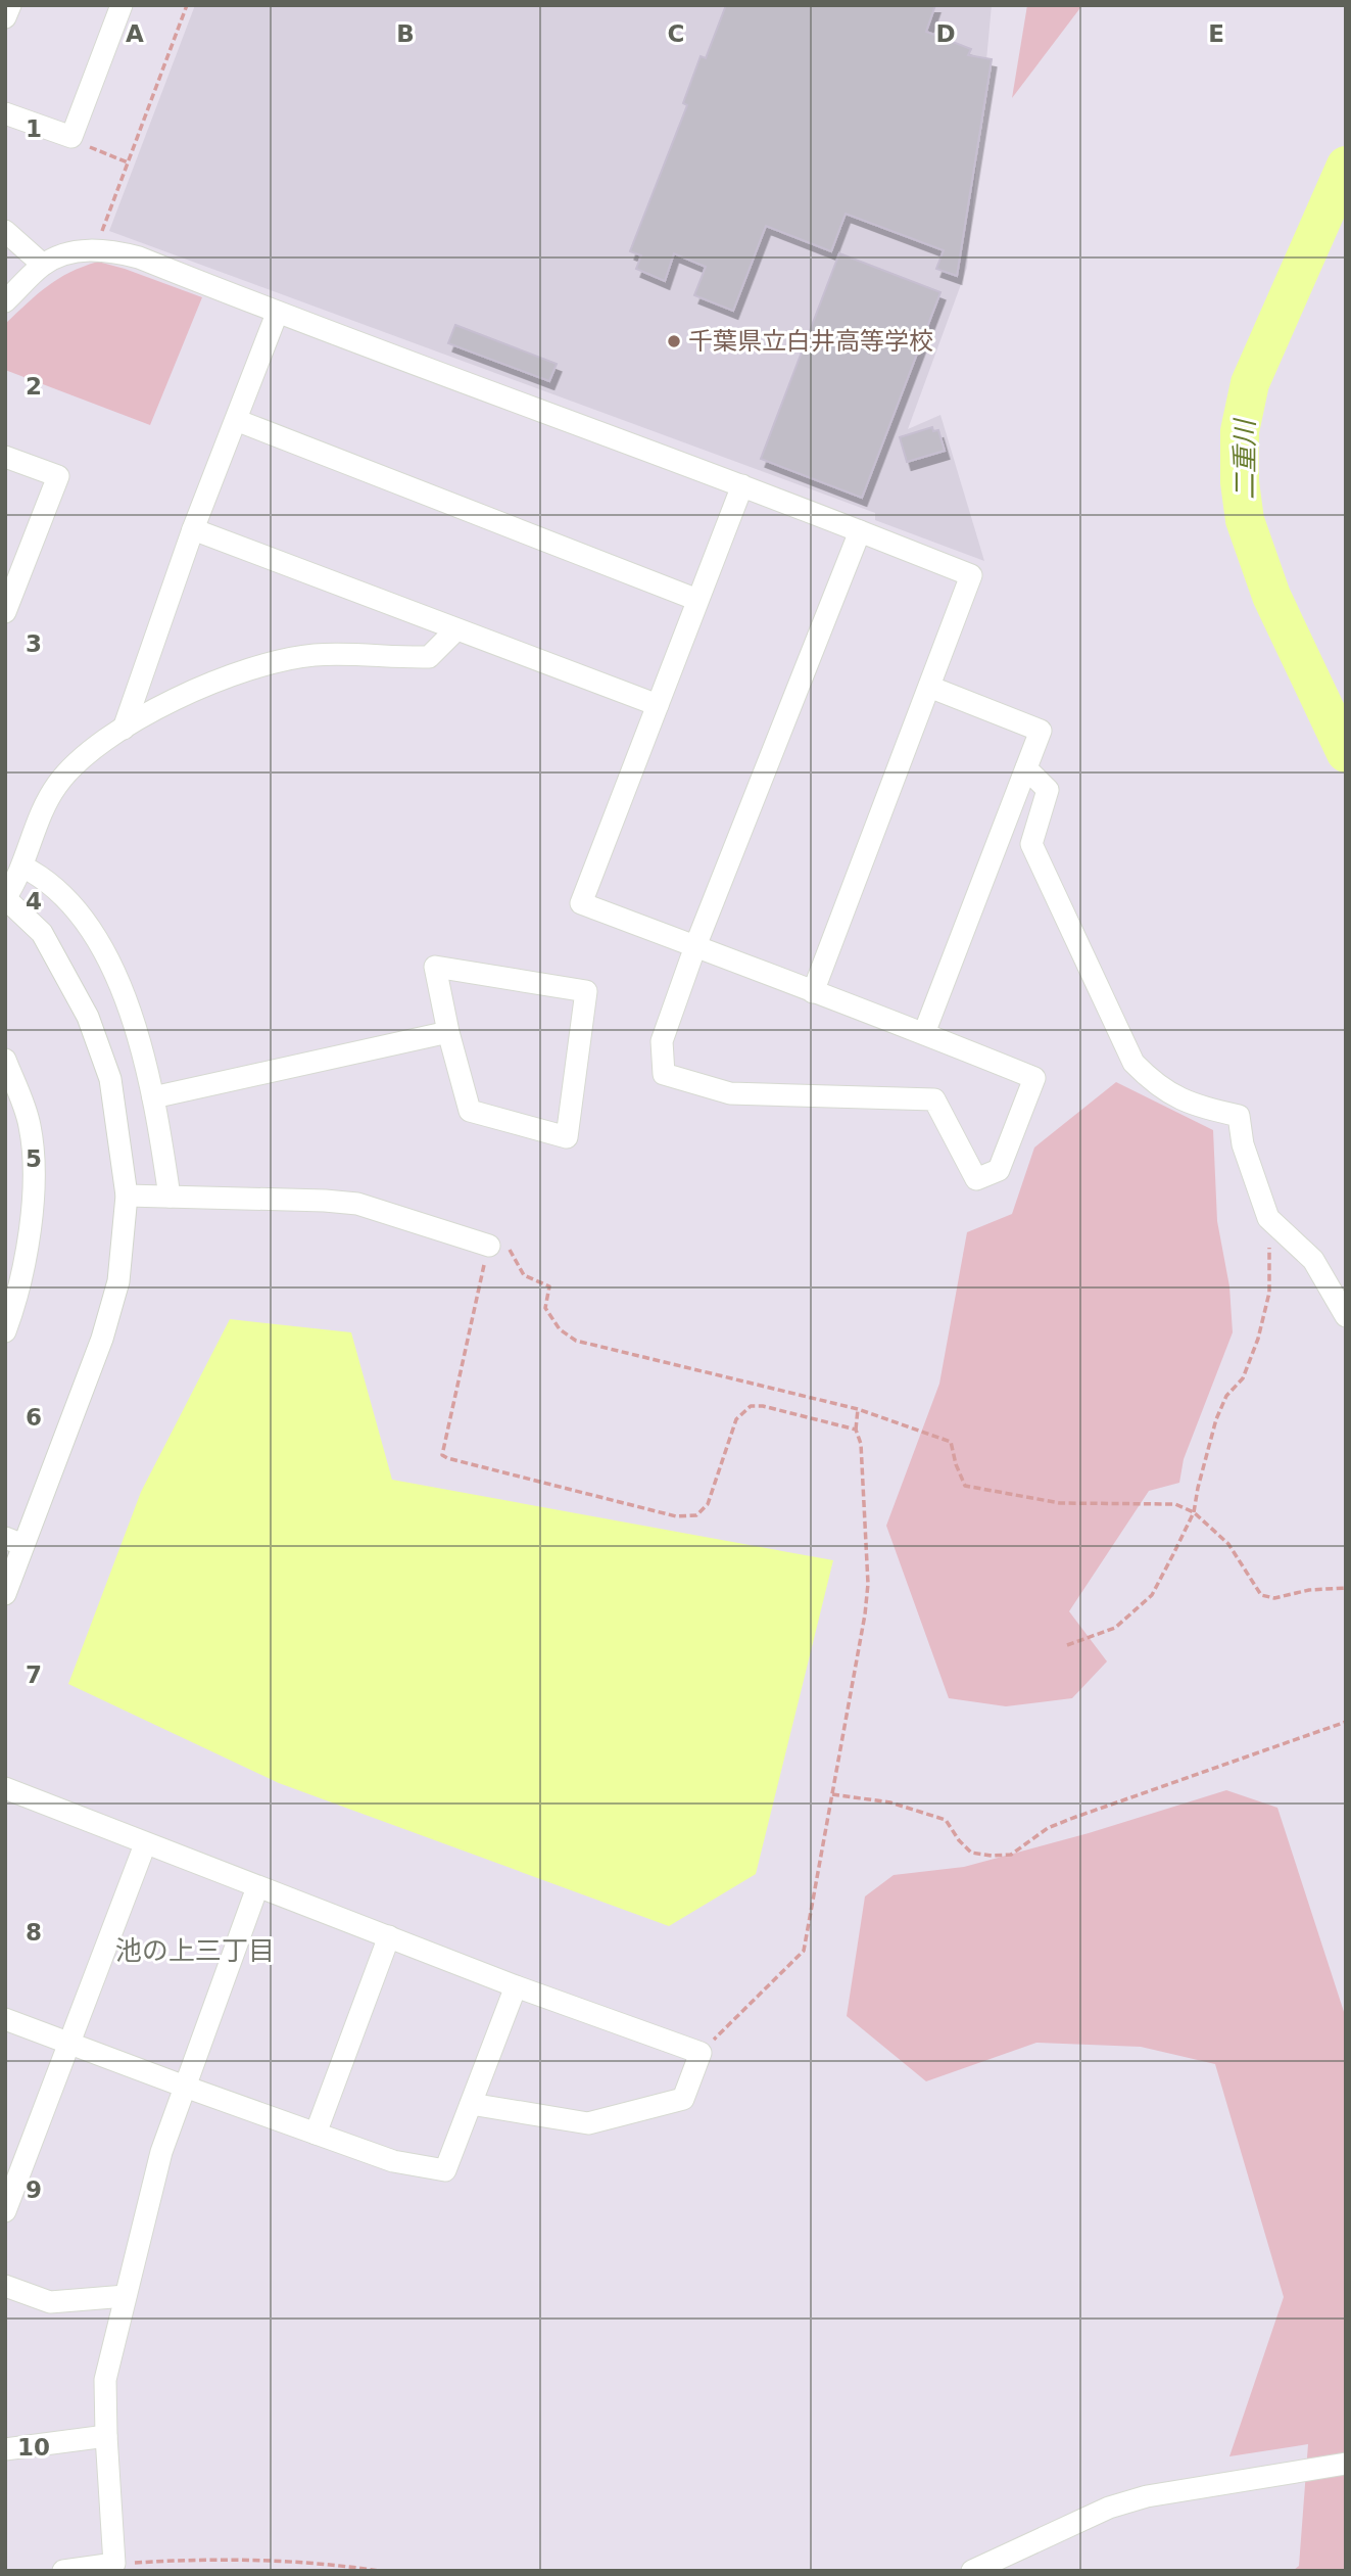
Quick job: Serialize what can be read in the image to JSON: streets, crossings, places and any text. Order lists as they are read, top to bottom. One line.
{"districts":["池の上三丁目"],"water":["二重川"],"places":["千葉県立白井高等学校"],"grid":{"columns":["A","B","C","D","E"],"rows":["1","2","3","4","5","6","7","8","9","10"]}}
